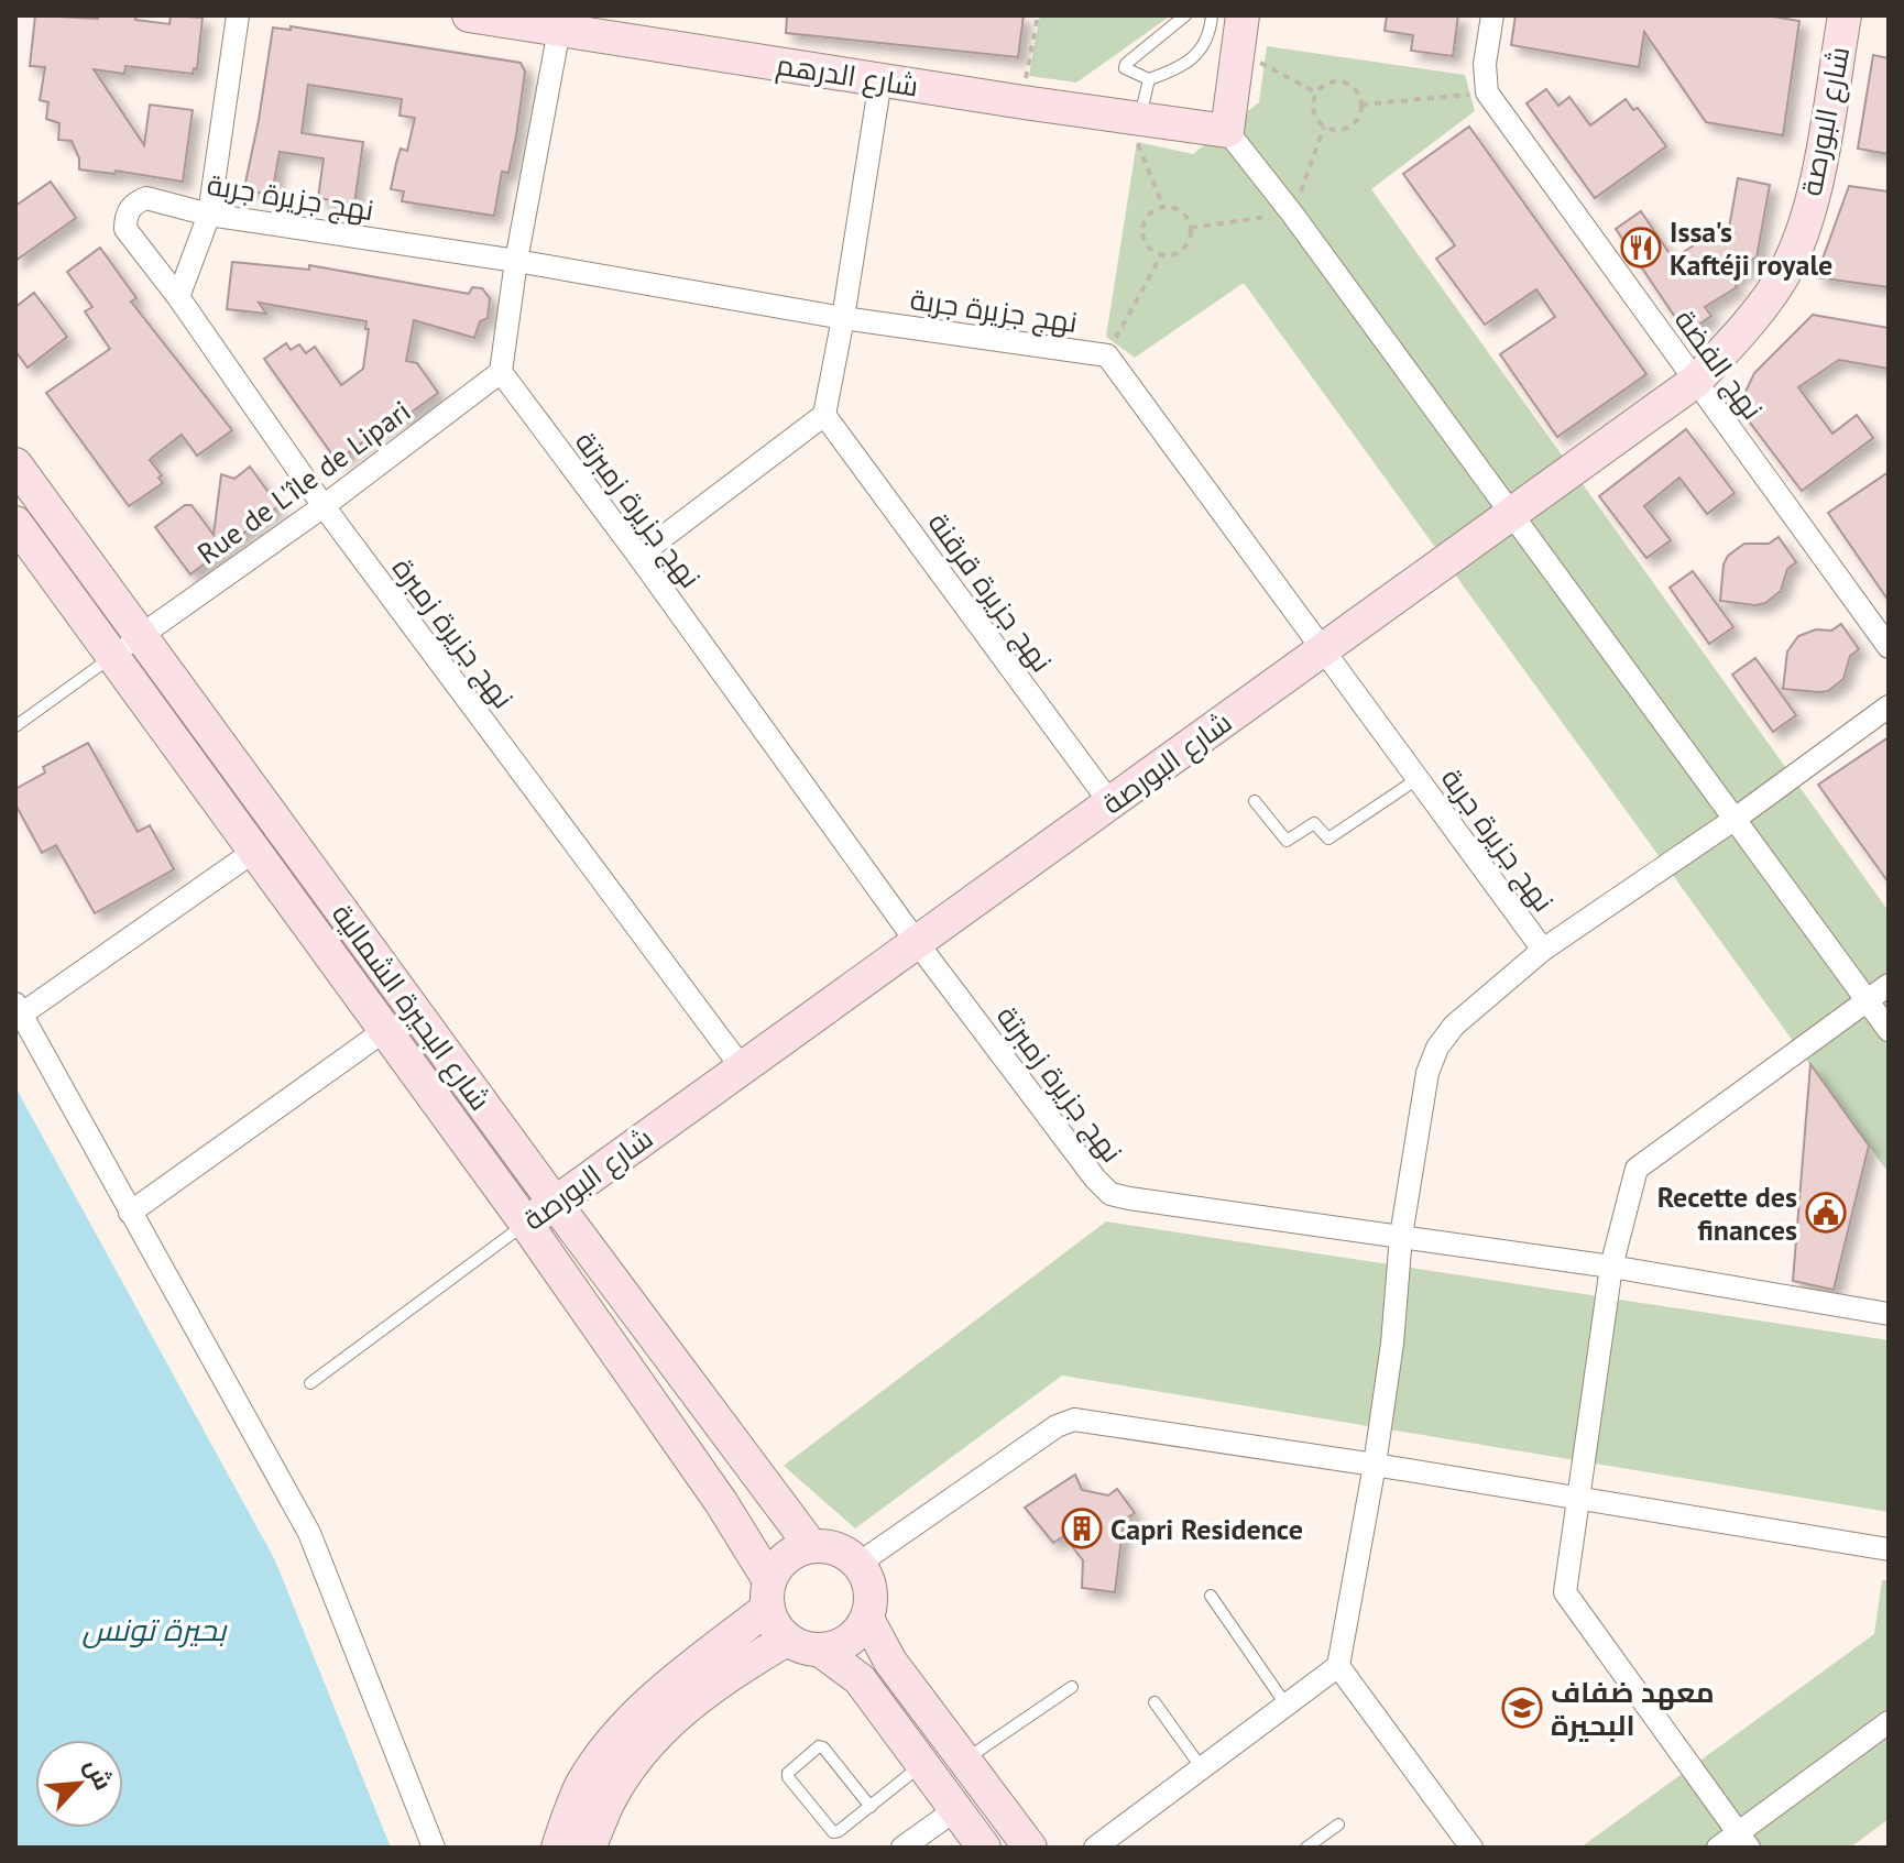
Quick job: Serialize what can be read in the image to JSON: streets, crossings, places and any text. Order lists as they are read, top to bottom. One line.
{"streets":{"main road":["شارع الدرهم","شارع البورصة","شارع البحيرة الشمالية"],"street":["نهج جزيرة جربة","نهج الفضة","Rue de L'île de Lipari","نهج جزيرة زمبرتة","نهج جزيرة قرقنة","نهج جزيرة زمبرة"]},"crossings":[["شارع البورصة","نهج جزيرة جربة"],["شارع البورصة","نهج الفضة"],["شارع البورصة","نهج جزيرة زمبرتة"],["شارع البورصة","نهج جزيرة قرقنة"],["شارع البورصة","نهج جزيرة زمبرة"],["شارع البورصة","شارع البحيرة الشمالية"],["نهج جزيرة جربة","نهج جزيرة زمبرة"],["Rue de L'île de Lipari","نهج جزيرة زمبرتة"],["Rue de L'île de Lipari","نهج جزيرة زمبرة"],["Rue de L'île de Lipari","شارع البحيرة الشمالية"]],"water":["بحيرة تونس"],"places":{"restaurant":["Issa's Kaftéji royale"],"public building":["Recette des finances"],"building":["Capri Residence"],"school or university":["معهد ضفاف البحيرة"]},"north":"top right"}
